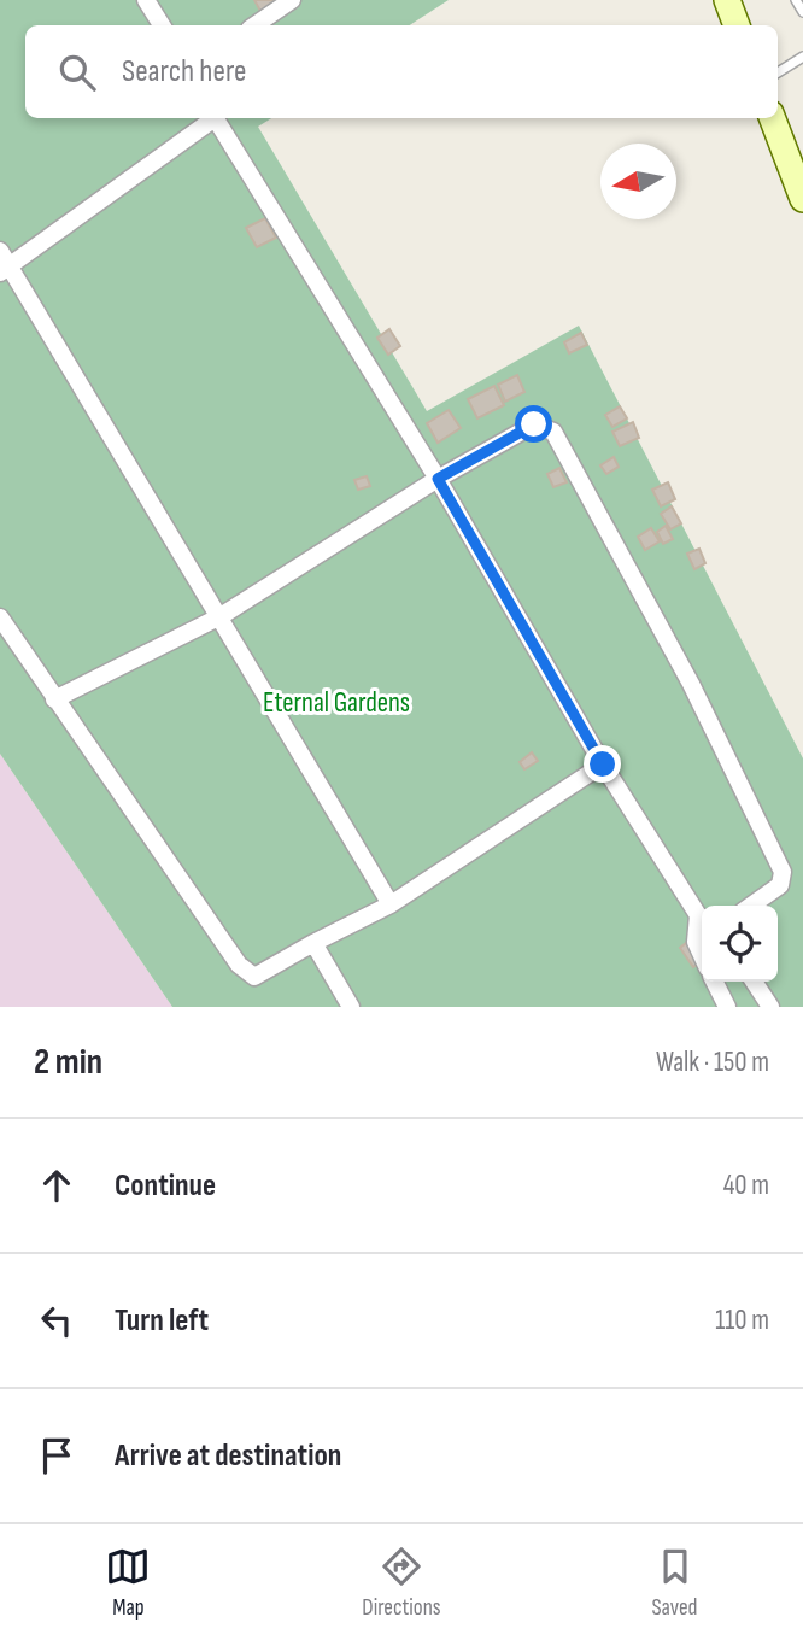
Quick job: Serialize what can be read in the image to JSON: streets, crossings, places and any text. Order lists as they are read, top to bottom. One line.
{"parks":["Eternal Gardens"],"north":"left","page":{"search":"Search here","heading":["2 min","Walk · 150 m"],"list":[["Continue","40 m"],["Turn left","110 m"],"Arrive at destination"],"nav":["Map","Directions","Saved"]}}
